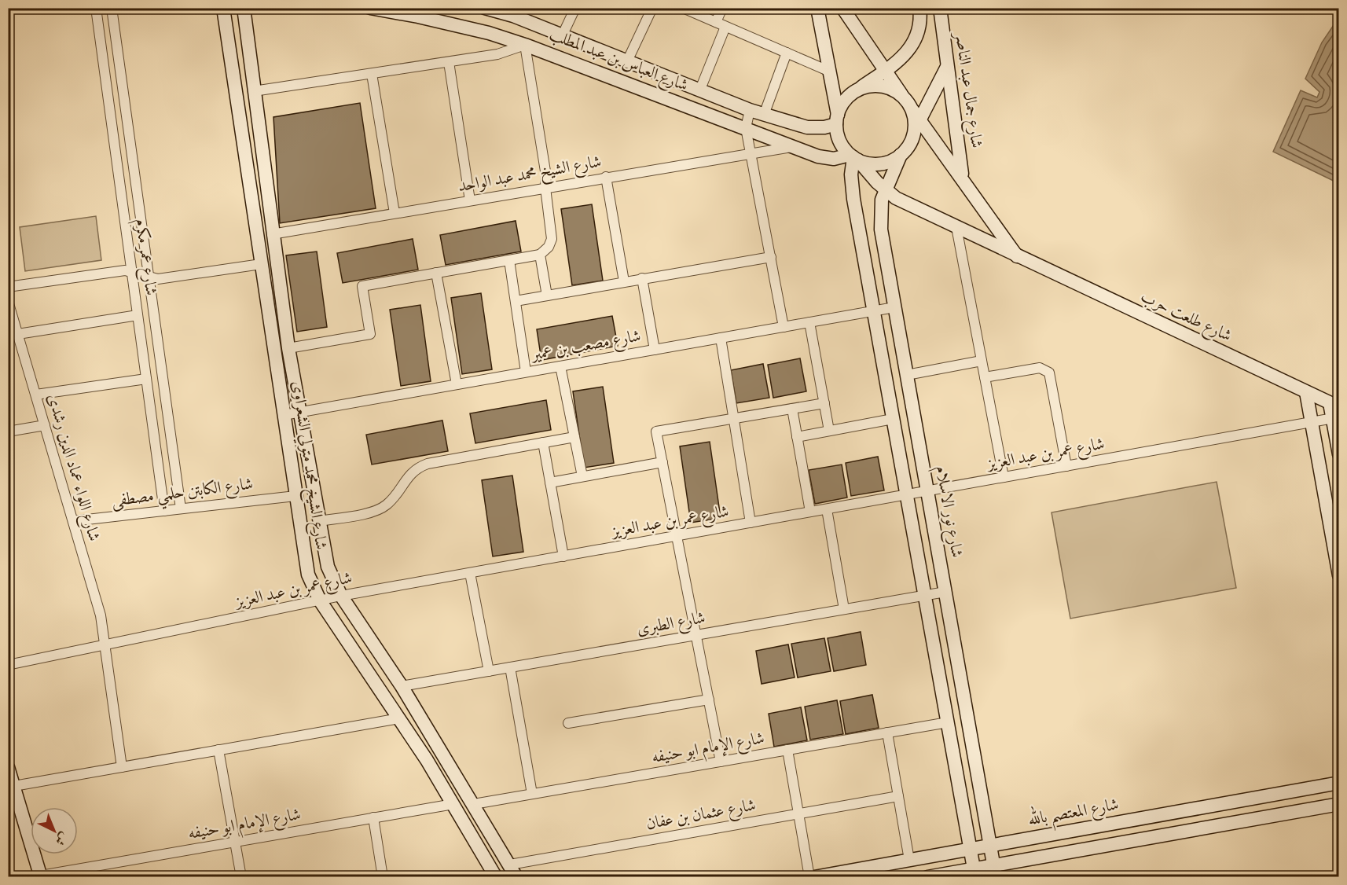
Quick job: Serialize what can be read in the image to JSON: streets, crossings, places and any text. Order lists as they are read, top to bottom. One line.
{"streets":{"street":["شارع العباس بن عبد المطلب","شارع جمال عبد الناصر","شارع الشيخ محمد عبد الواحد","شارع عمر مكرم","شارع طلعت حرب","شارع مصعب بن عمير","شارع عمر بن عبد العزيز","شارع الشيخ محمد متولي الشعراوى","شارع اللواء عماد الدين رشدى","شارع الكابتن حلمي مصطفى","شارع نور الاسلام","شارع الطبرى","شارع الإمام ابو حنيفه","شارع المعتصم بالله","شارع عثمان بن عفان"]},"crossings":[["شارع العباس بن عبد المطلب","شارع الشيخ محمد عبد الواحد"],["شارع العباس بن عبد المطلب","شارع طلعت حرب"],["شارع العباس بن عبد المطلب","شارع نور الاسلام"],["شارع الشيخ محمد عبد الواحد","شارع الشيخ محمد متولي الشعراوى"],["شارع عمر مكرم","شارع الكابتن حلمي مصطفى"],["شارع طلعت حرب","شارع عمر بن عبد العزيز"],["شارع طلعت حرب","شارع نور الاسلام"],["شارع مصعب بن عمير","شارع الشيخ محمد متولي الشعراوى"],["شارع مصعب بن عمير","شارع نور الاسلام"],["شارع عمر بن عبد العزيز","شارع الشيخ محمد متولي الشعراوى"],["شارع عمر بن عبد العزيز","شارع اللواء عماد الدين رشدى"],["شارع عمر بن عبد العزيز","شارع نور الاسلام"],["شارع الشيخ محمد متولي الشعراوى","شارع الكابتن حلمي مصطفى"],["شارع الشيخ محمد متولي الشعراوى","شارع الطبرى"],["شارع الشيخ محمد متولي الشعراوى","شارع الإمام ابو حنيفه"],["شارع الشيخ محمد متولي الشعراوى","شارع عثمان بن عفان"],["شارع اللواء عماد الدين رشدى","شارع الكابتن حلمي مصطفى"],["شارع نور الاسلام","شارع الطبرى"],["شارع نور الاسلام","شارع المعتصم بالله"]],"north":"bottom right"}
